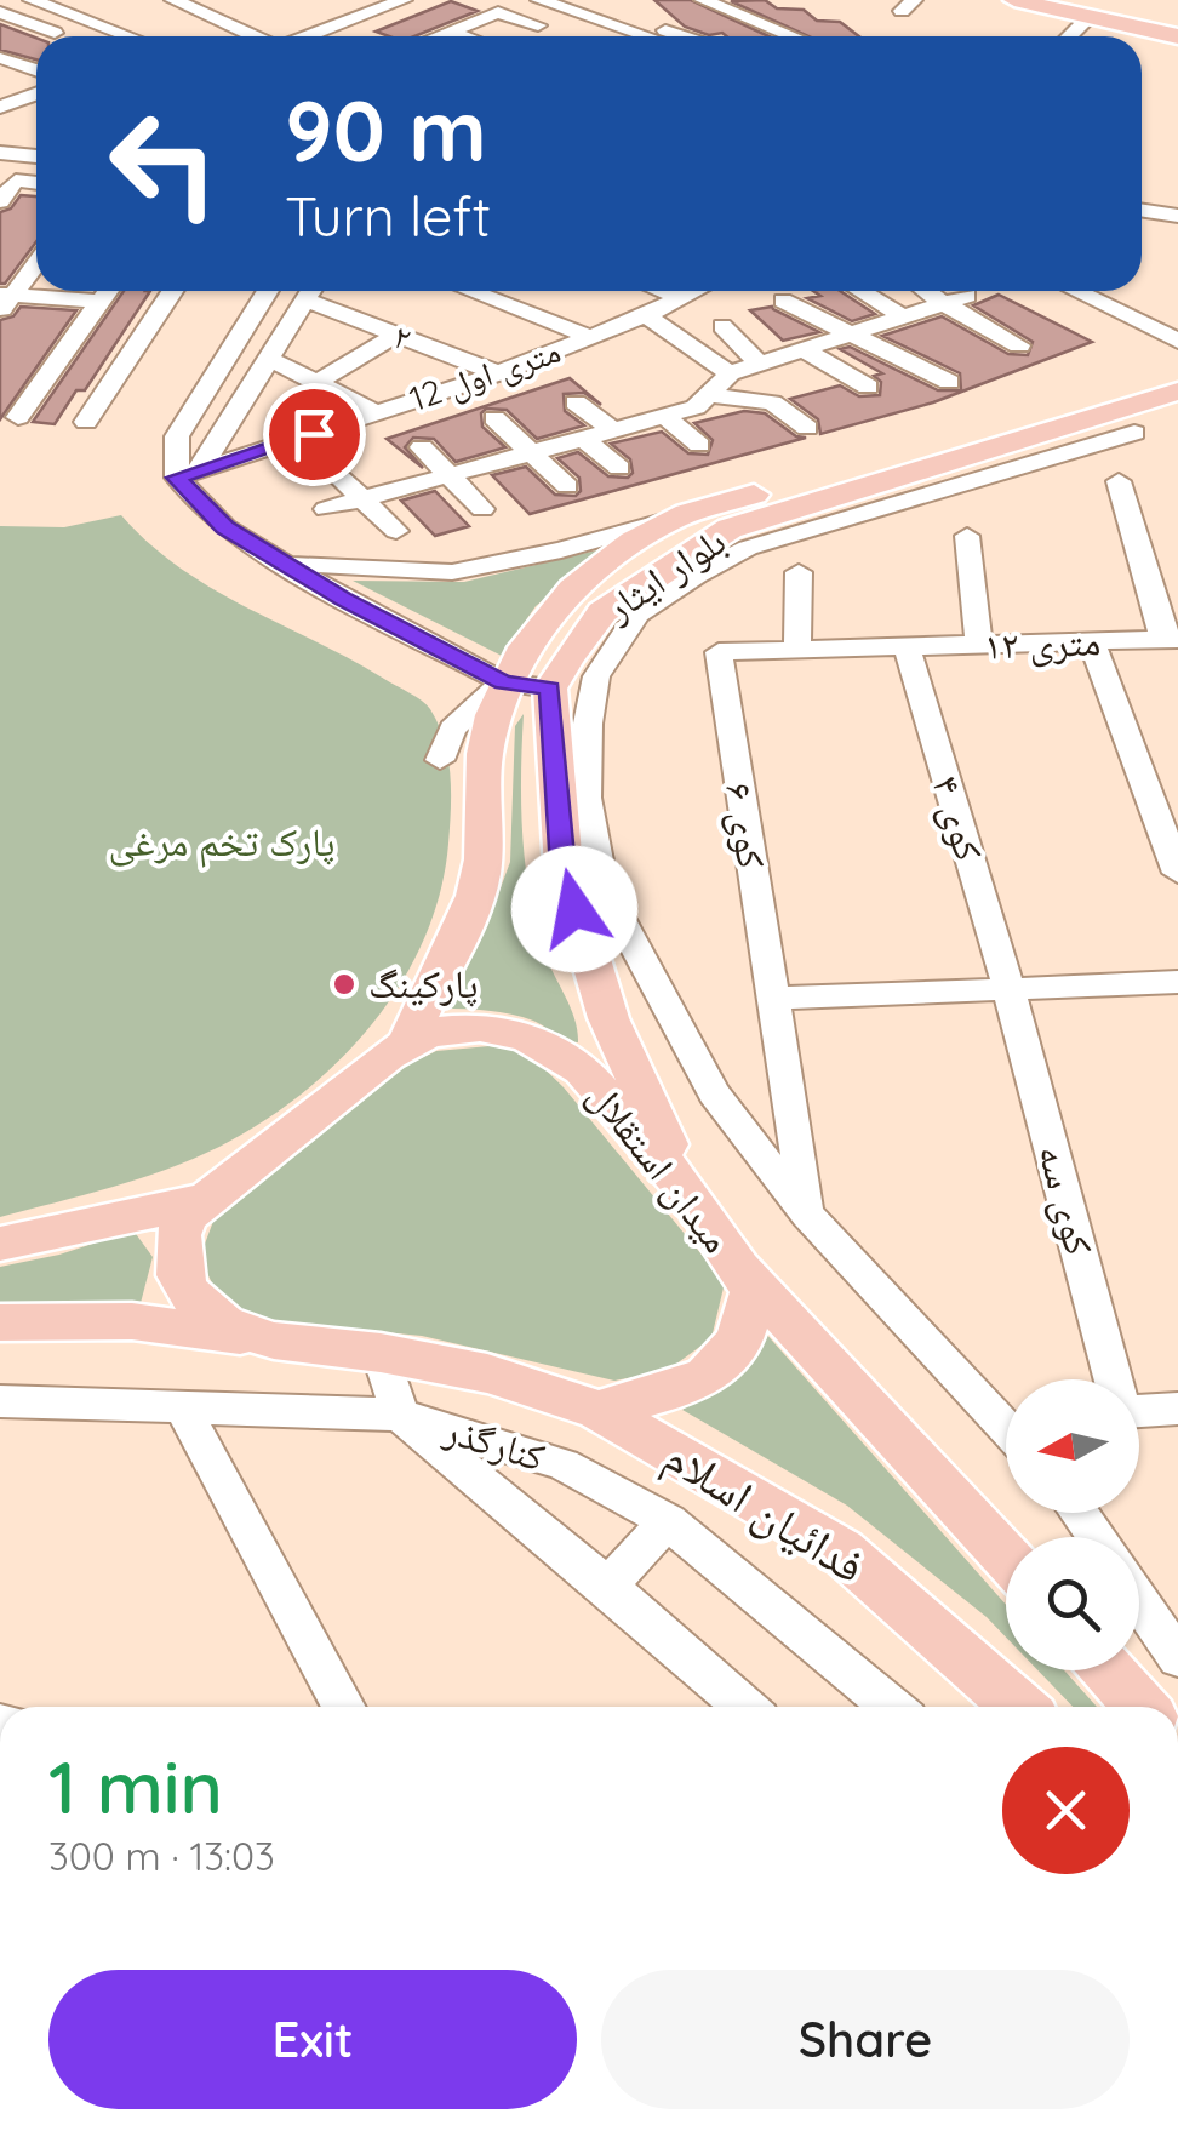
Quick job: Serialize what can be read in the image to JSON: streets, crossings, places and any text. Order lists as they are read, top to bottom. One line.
{"streets":{"main road":["بلوار ایثار","میدان استقلال","فدائیان اسلام"],"street":["۲","12 متری اول","۱۲ متری","کوی ۴","کوی ۶","کوی سه","کنارگذر"]},"crossings":[["۲","12 متری اول"],["بلوار ایثار","میدان استقلال"],["۱۲ متری","کوی ۴"],["۱۲ متری","کوی ۶"],["کوی ۴","کوی سه"],["میدان استقلال","فدائیان اسلام"]],"parks":["پارک تخم مرغی"],"places":["پارکینگ"],"north":"left","page":{"turn":["90 m","Turn left"],"heading":["1 min","300 m · 13:03"],"buttons":["Exit","Share"]}}
